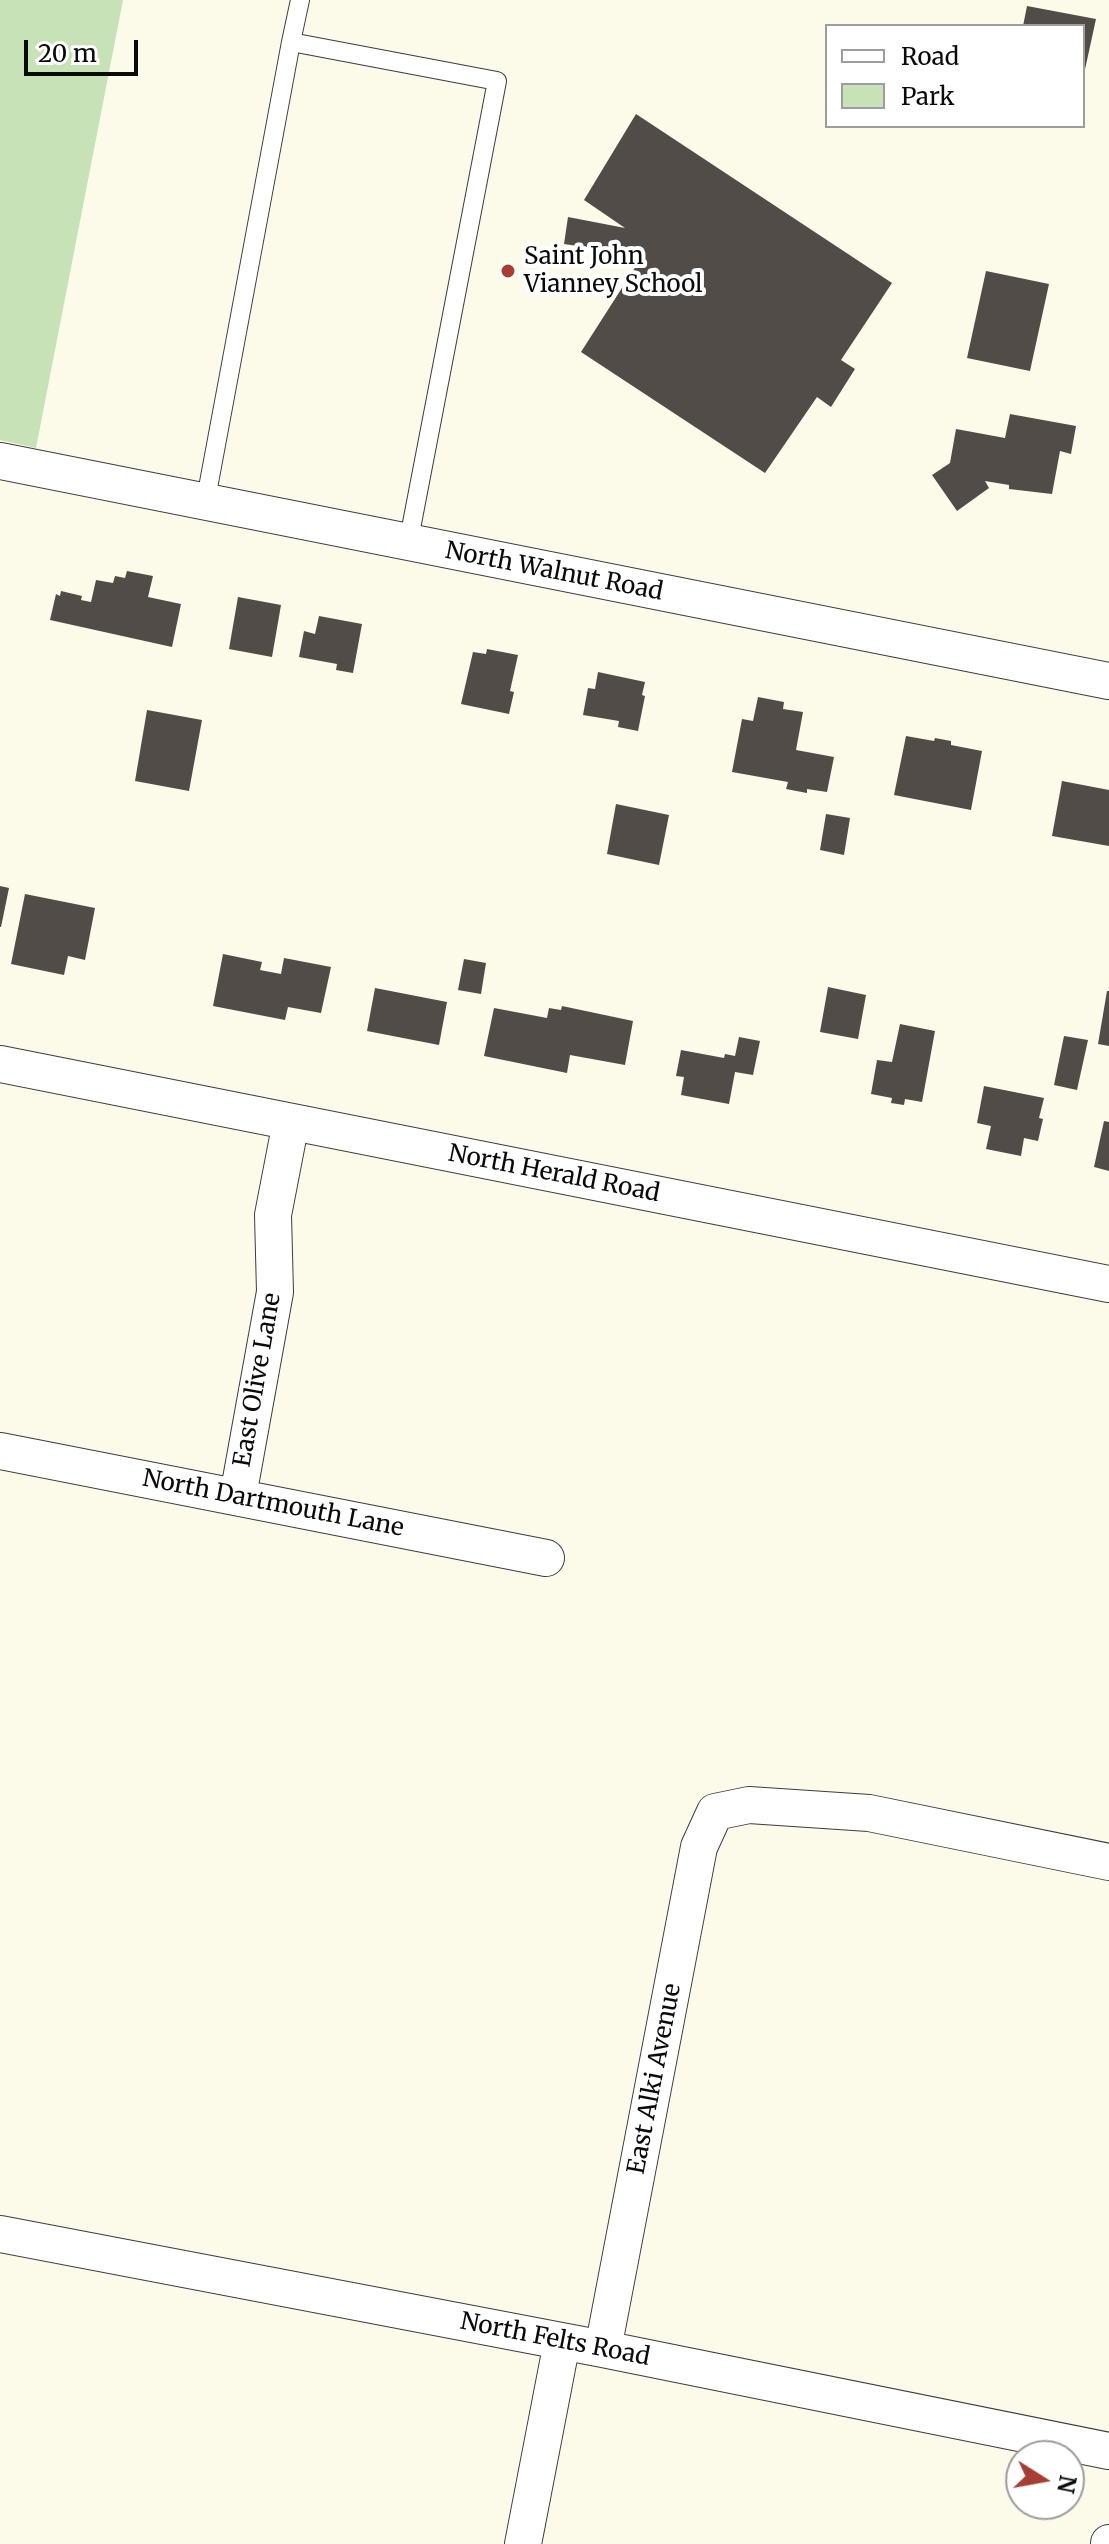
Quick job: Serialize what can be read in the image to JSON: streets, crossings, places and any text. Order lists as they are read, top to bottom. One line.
{"streets":{"street":["North Walnut Road","North Herald Road","East Olive Lane","North Dartmouth Lane","East Alki Avenue","North Felts Road"]},"crossings":[["North Herald Road","East Olive Lane"],["East Olive Lane","North Dartmouth Lane"],["East Alki Avenue","North Felts Road"]],"places":["Saint John Vianney School"],"legend":["Road","Park"],"scale_bar":"20 m","north":"right"}
